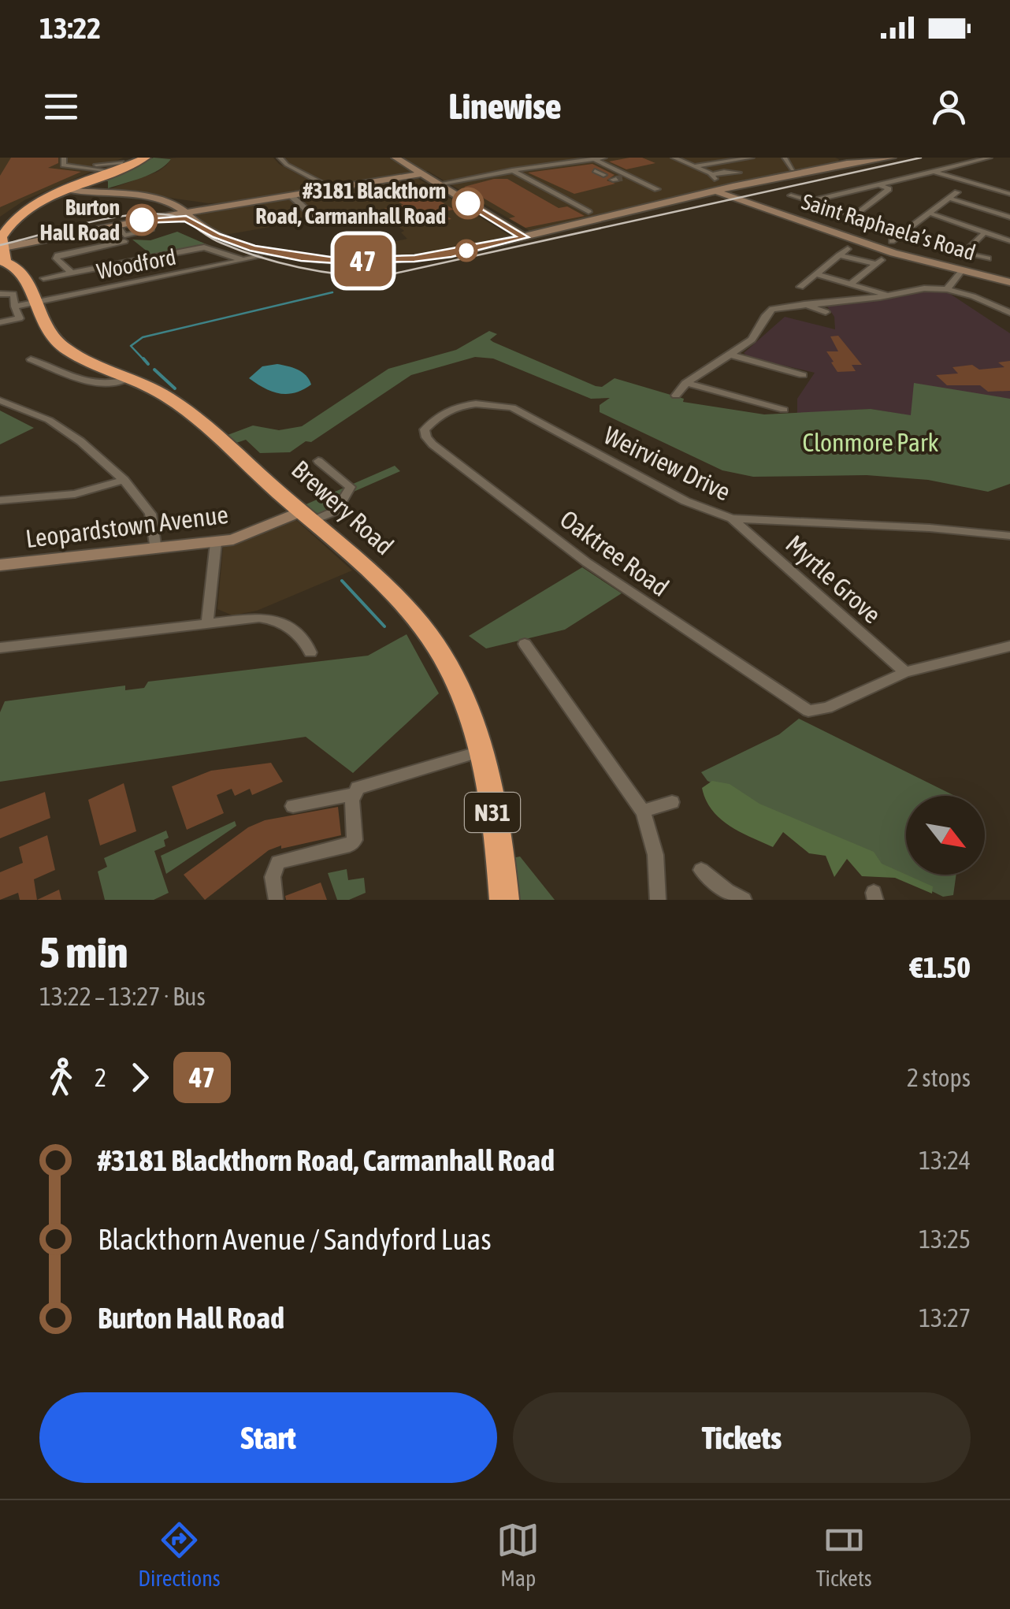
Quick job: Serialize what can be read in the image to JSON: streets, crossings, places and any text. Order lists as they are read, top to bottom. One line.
{"streets":{"highway":["Brewery Road","N31"],"street":["Saint Raphaela’s Road","Woodford","Weirview Drive","Leopardstown Avenue","Oaktree Road","Myrtle Grove"]},"crossings":[["Woodford","Brewery Road"],["Weirview Drive","Oaktree Road"],["Weirview Drive","Myrtle Grove"],["Brewery Road","Leopardstown Avenue"],["Oaktree Road","Myrtle Grove"]],"parks":["Clonmore Park"],"places":["#3181 Blackthorn Road, Carmanhall Road","Burton Hall Road"],"lines":["bus line 47"],"north":"bottom right","page":{"status":"13:22","header":"Linewise","on_map":"47","heading":["5 min","13:22 – 13:27 · Bus","€1.50"],"legs":["2","47","2 stops"],"list":[{"name":"#3181 Blackthorn Road, Carmanhall Road","value":"13:24"},{"name":"Blackthorn Avenue / Sandyford Luas","value":"13:25"},{"name":"Burton Hall Road","value":"13:27"}],"buttons":["Start","Tickets"],"tabs":["Directions","Map","Tickets"]}}
